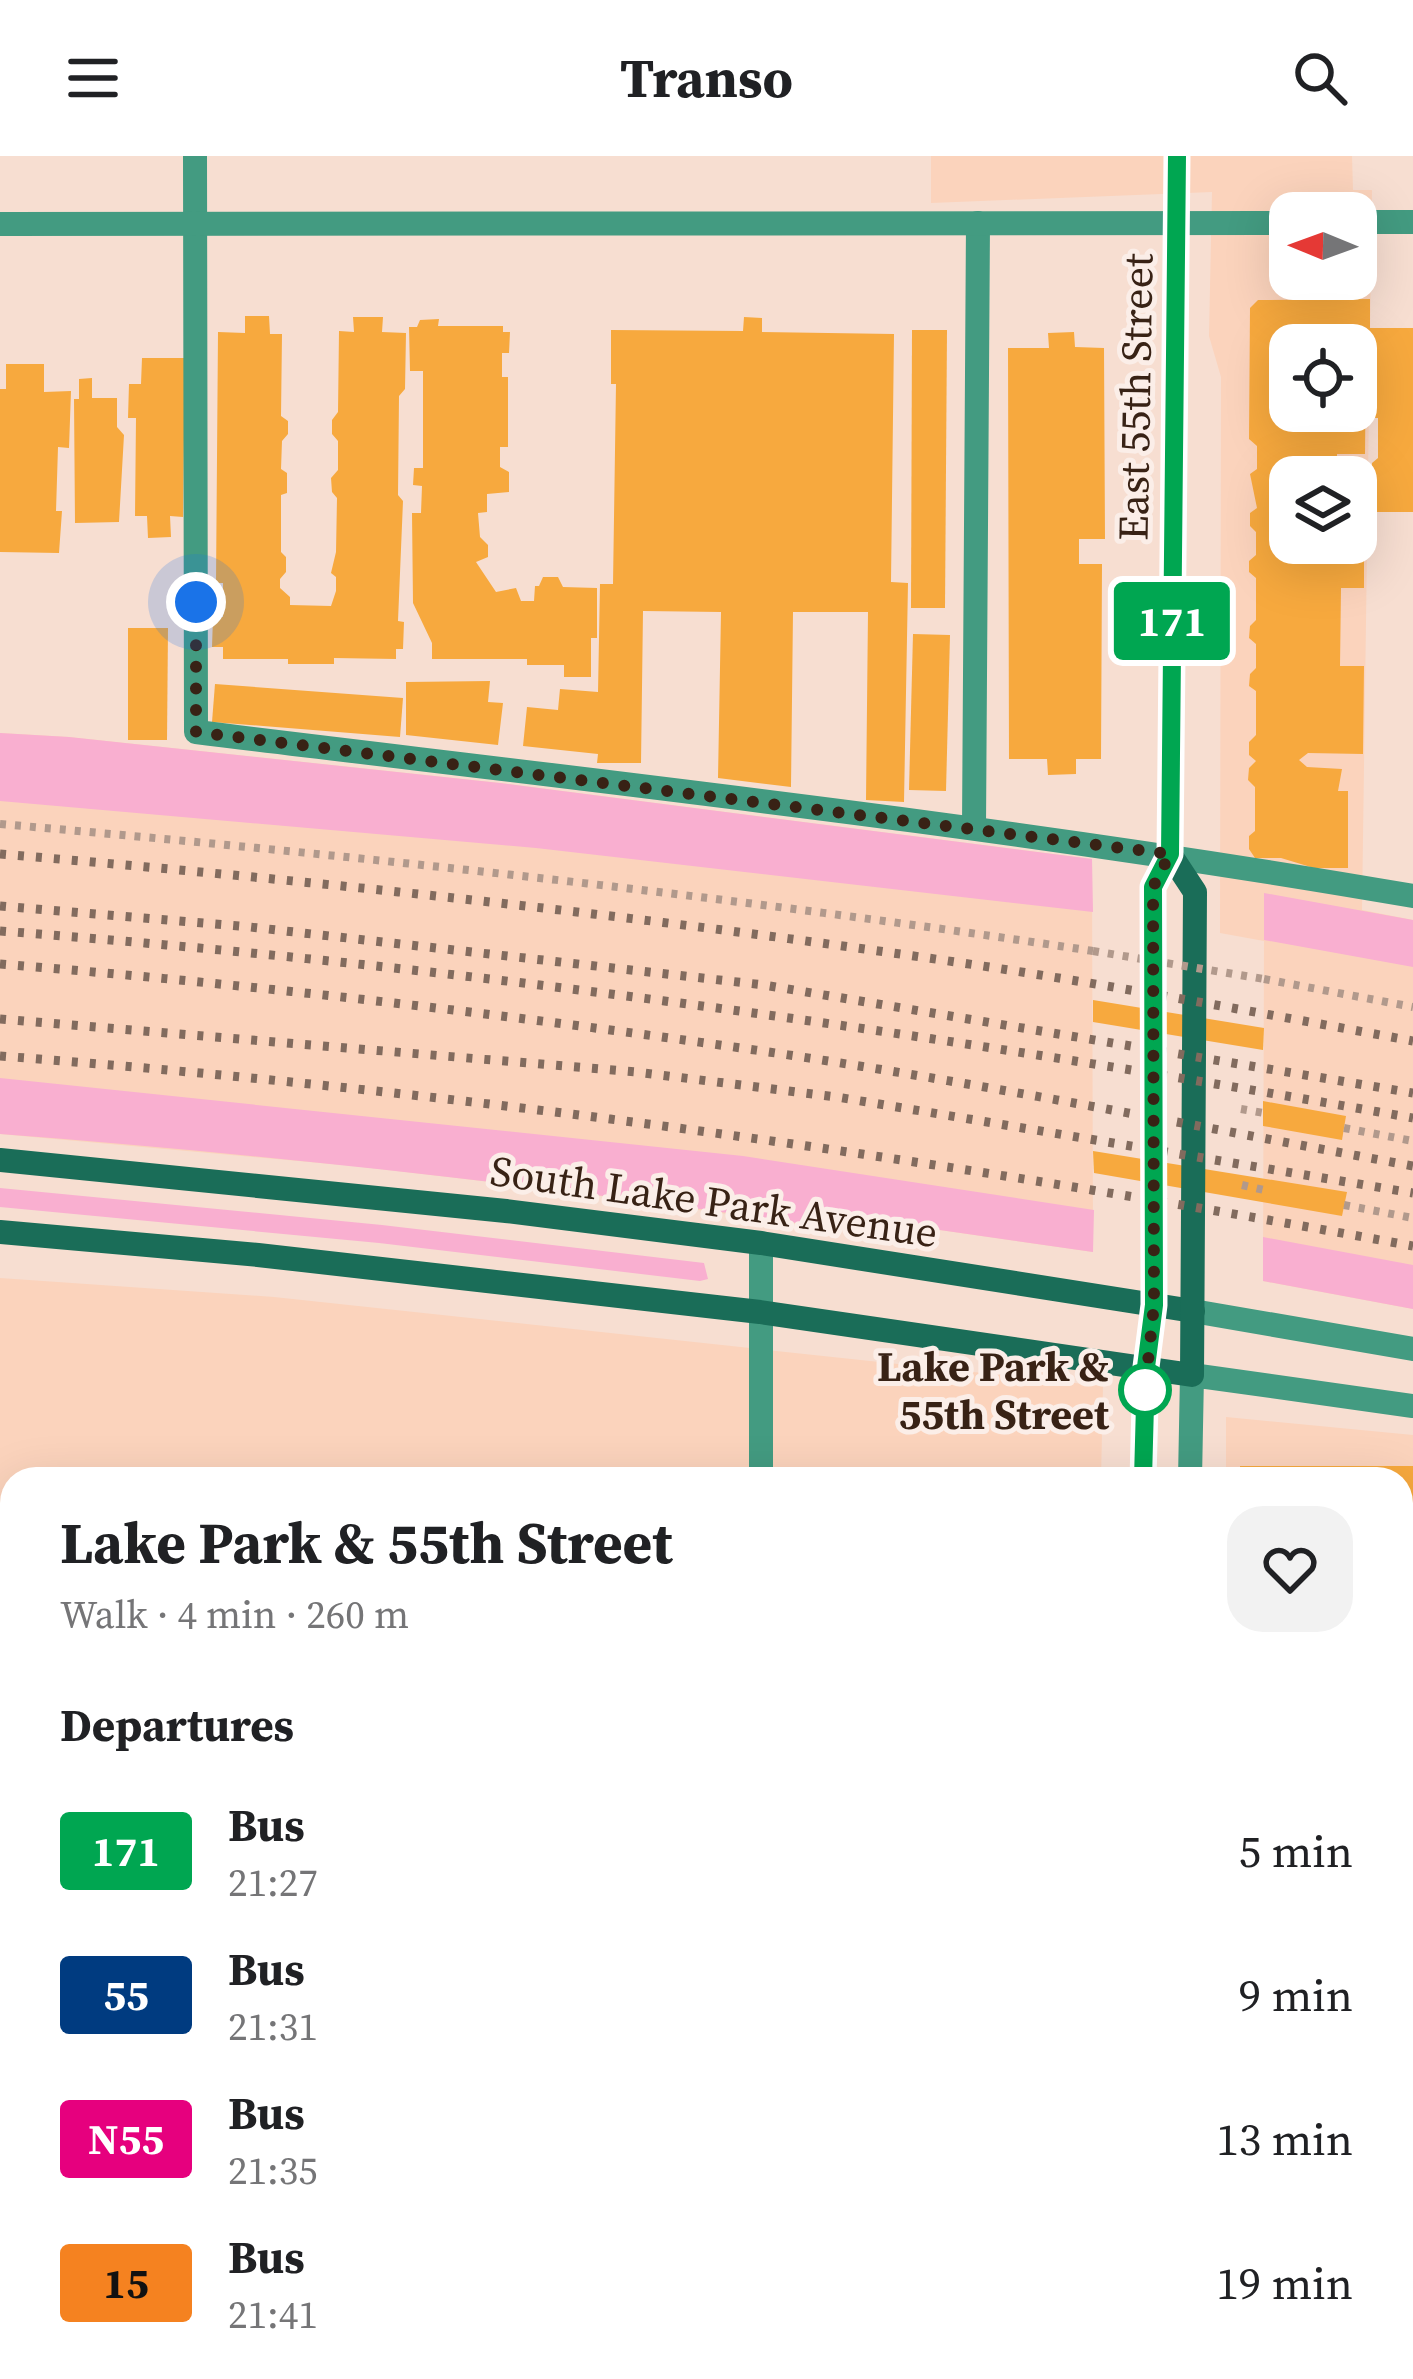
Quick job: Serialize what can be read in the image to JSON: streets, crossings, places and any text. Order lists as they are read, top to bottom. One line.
{"streets":{"main road":["East 55th Street","South Lake Park Avenue"]},"crossings":[["East 55th Street","South Lake Park Avenue"]],"places":["Lake Park & 55th Street"],"lines":["bus line 171"],"north":"left","page":{"header":"Transo","on_map":"171","heading":[["Lake Park & 55th Street","Walk · 4 min · 260 m"],"Departures"],"list":[{"mark":"171","name":"Bus","note":"21:27","value":"5 min"},{"mark":"55","name":"Bus","note":"21:31","value":"9 min"},{"mark":"N55","name":"Bus","note":"21:35","value":"13 min"},{"mark":"15","name":"Bus","note":"21:41","value":"19 min"}]}}
